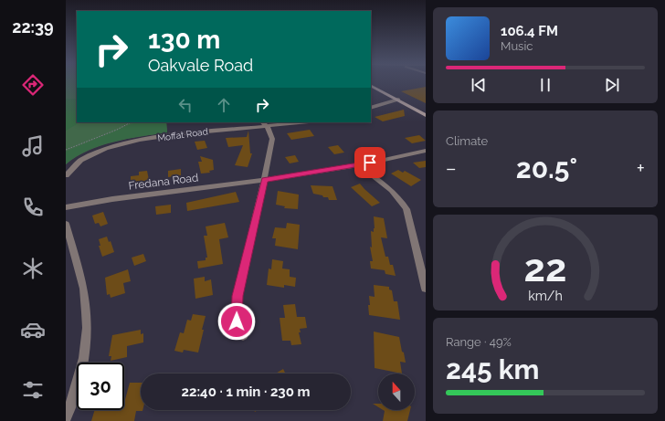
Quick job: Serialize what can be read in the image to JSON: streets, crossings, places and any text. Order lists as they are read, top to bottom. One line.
{"streets":{"street":["Moffat Road","Fredana Road"]},"north":"top","page":{"tabs":"22:39","turn":["130 m","Oakvale Road"],"song":["106.4 FM","Music"],"tile":["Climate",["Range · 49%","245 km"]],"heat":["−","20.5°","+"],"limit":"30","trip":"22:40 · 1 min · 230 m","gauge":["22","km/h"]}}
